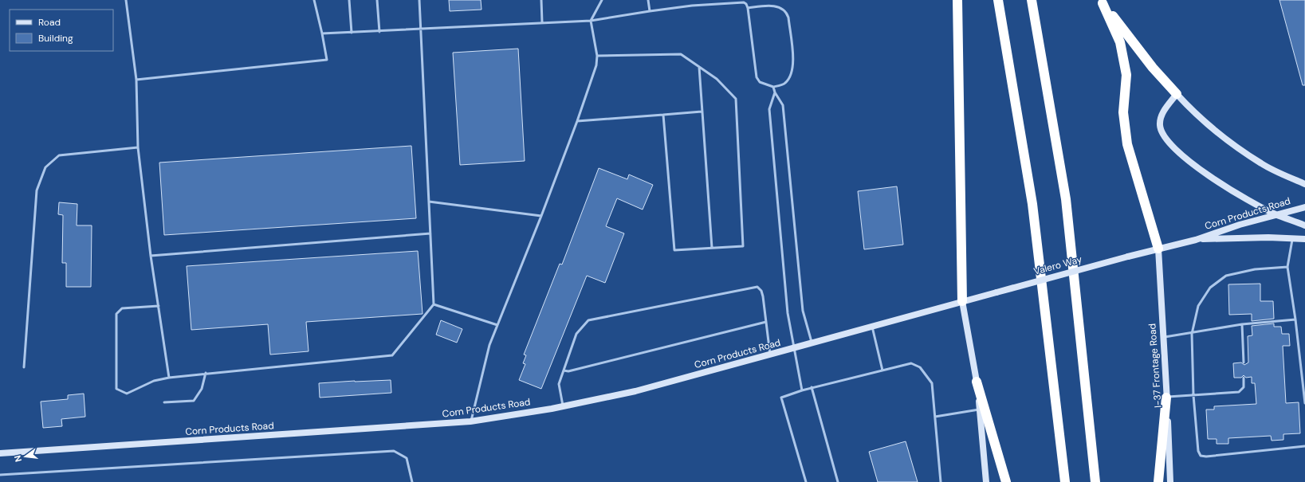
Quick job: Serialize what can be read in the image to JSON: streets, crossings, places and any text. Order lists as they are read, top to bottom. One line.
{"streets":{"main road":["Corn Products Road","Valero Way","I-37 Frontage Road"]},"crossings":[["Corn Products Road","Valero Way"],["Corn Products Road","I-37 Frontage Road"],["Valero Way","I-37 Frontage Road"]],"legend":["Road","Building"],"north":"left"}
